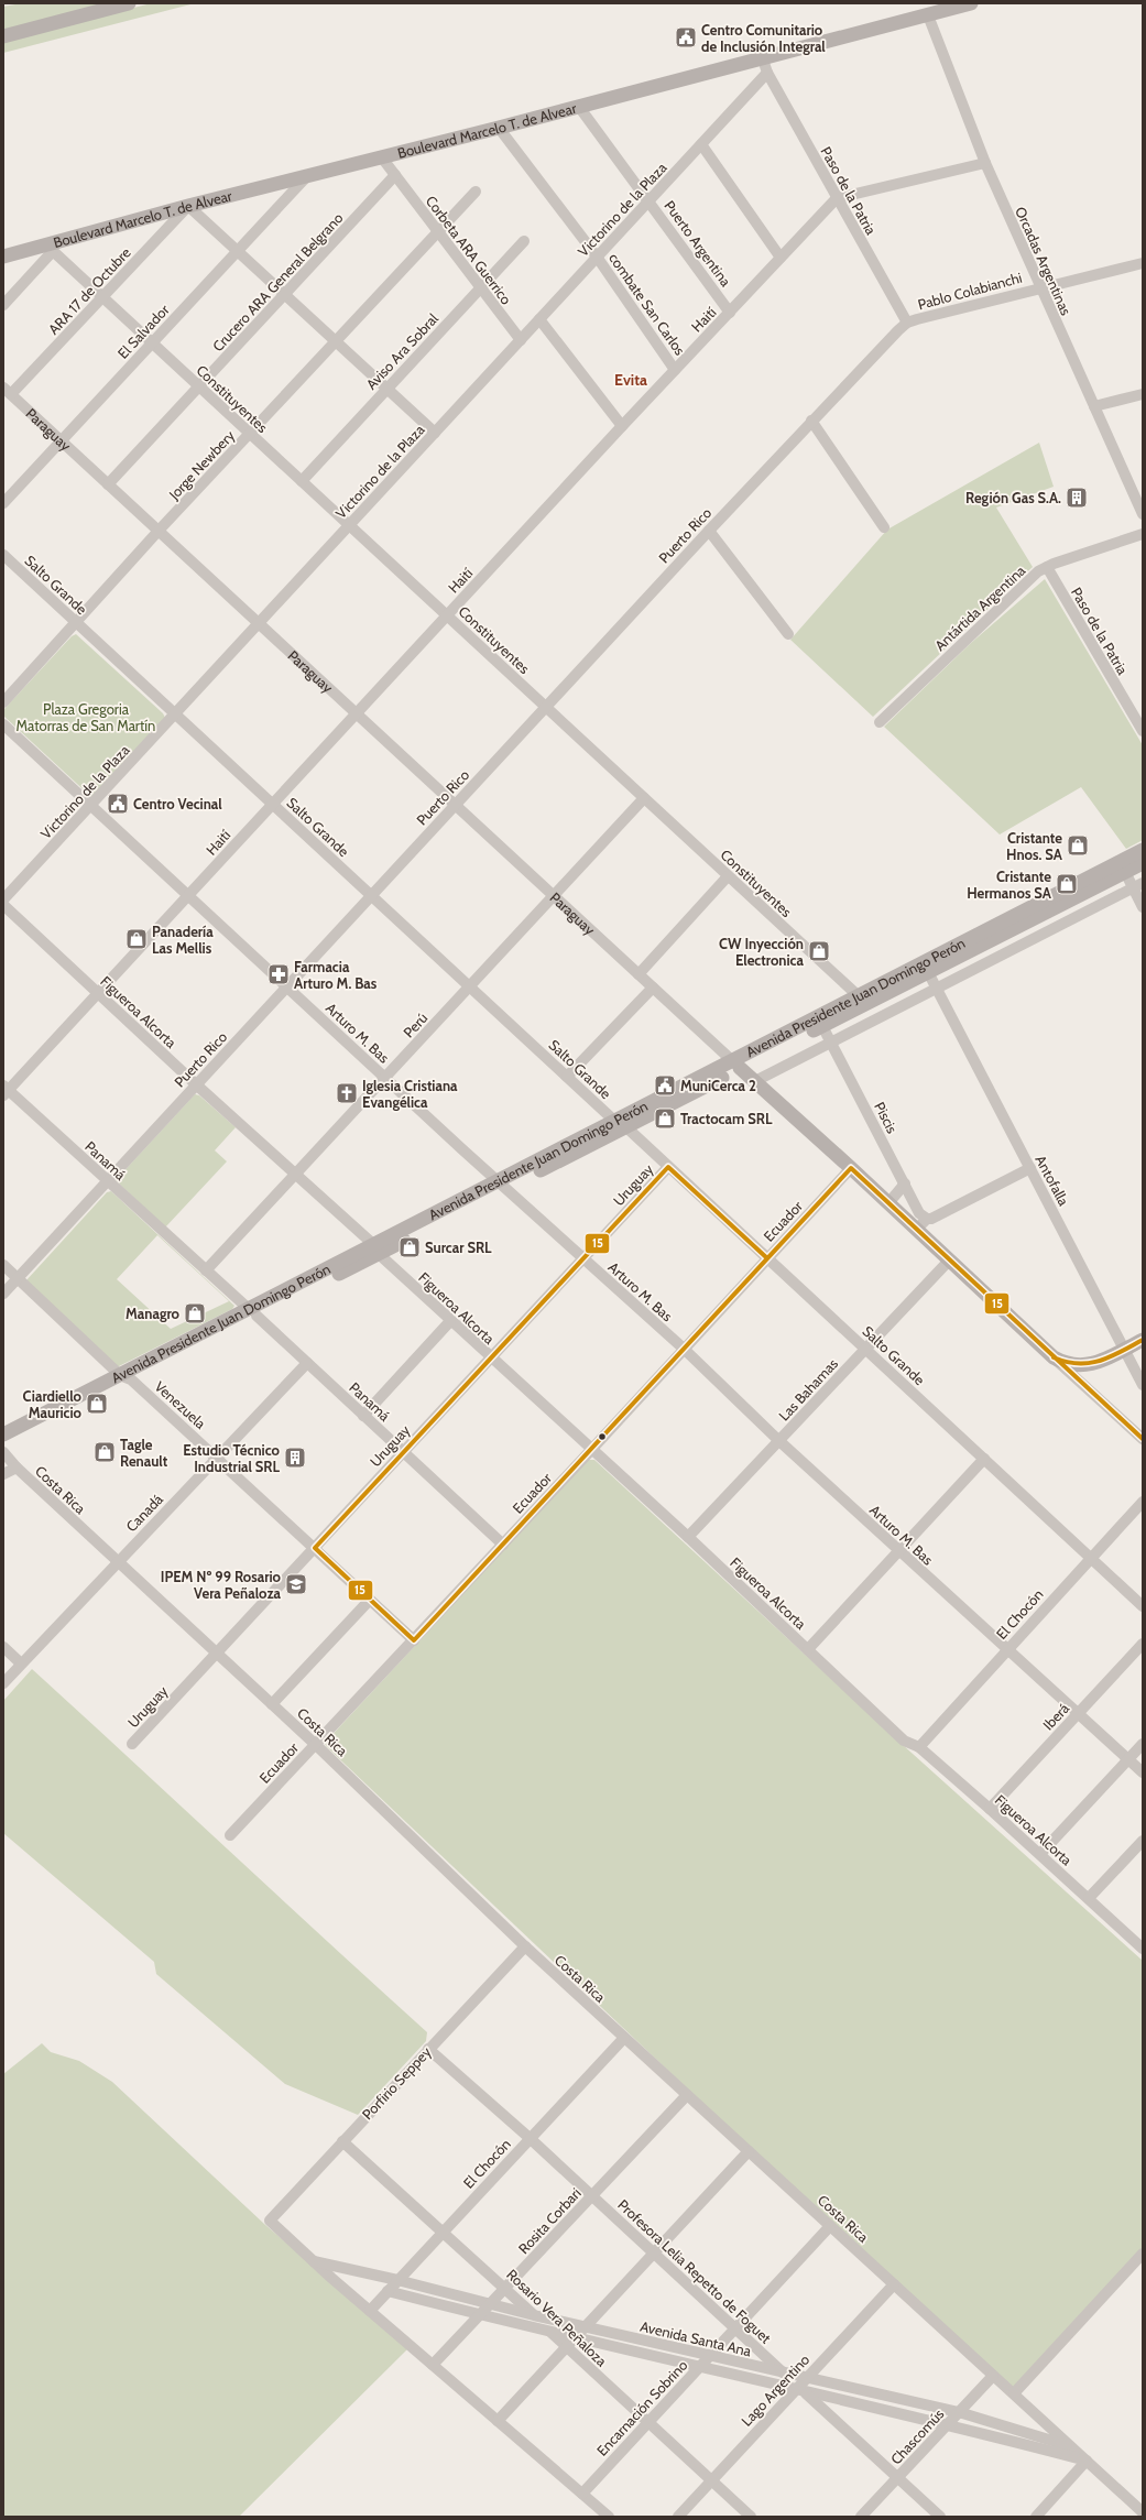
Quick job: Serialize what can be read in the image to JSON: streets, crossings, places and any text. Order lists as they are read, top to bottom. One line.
{"streets":{"main road":["Boulevard Marcelo T. de Alvear","Paraguay","Avenida Presidente Juan Domingo Perón"],"street":["Paso de la Patria","Victorino de la Plaza","Puerto Argentina","Corbeta ARA Guerrico","Orcadas Argentinas","Crucero ARA General Belgrano","ARA 17 de Octubre","Pablo Colabianchi","combate San Carlos","Haití","El Salvador","Aviso Ara Sobral","Constituyentes","Jorge Newbery","Puerto Rico","Salto Grande","Antártida Argentina","Figueroa Alcorta","Perú","Arturo M. Bas","Piscis","Panamá","Antofalla","Uruguay","Ecuador","Las Bahamas","Venezuela","Costa Rica","Canadá","El Chocón","Iberá","Porfirio Seppey","Rosita Corbari","Profesora Lelia Repetto de Foguet","Rosario Vera Peñaloza","Avenida Santa Ana","Lago Argentino","Encarnación Sobrino","Chascomús"]},"crossings":[["Boulevard Marcelo T. de Alvear","Paso de la Patria"],["Boulevard Marcelo T. de Alvear","Victorino de la Plaza"],["Boulevard Marcelo T. de Alvear","Puerto Argentina"],["Boulevard Marcelo T. de Alvear","Corbeta ARA Guerrico"],["Boulevard Marcelo T. de Alvear","Orcadas Argentinas"],["Boulevard Marcelo T. de Alvear","ARA 17 de Octubre"],["Boulevard Marcelo T. de Alvear","combate San Carlos"],["Boulevard Marcelo T. de Alvear","El Salvador"],["Boulevard Marcelo T. de Alvear","Constituyentes"],["Paso de la Patria","Victorino de la Plaza"],["Paso de la Patria","Pablo Colabianchi"],["Paso de la Patria","Haití"],["Paso de la Patria","Puerto Rico"],["Paso de la Patria","Antártida Argentina"],["Victorino de la Plaza","Puerto Argentina"],["Victorino de la Plaza","Corbeta ARA Guerrico"],["Victorino de la Plaza","combate San Carlos"],["Victorino de la Plaza","Constituyentes"],["Victorino de la Plaza","Paraguay"],["Victorino de la Plaza","Salto Grande"],["Victorino de la Plaza","Arturo M. Bas"],["Puerto Argentina","Haití"],["Corbeta ARA Guerrico","Crucero ARA General Belgrano"],["Corbeta ARA Guerrico","Aviso Ara Sobral"],["Corbeta ARA Guerrico","Jorge Newbery"],["Orcadas Argentinas","Pablo Colabianchi"],["Crucero ARA General Belgrano","Constituyentes"],["Crucero ARA General Belgrano","Paraguay"],["ARA 17 de Octubre","Constituyentes"],["ARA 17 de Octubre","Paraguay"],["Pablo Colabianchi","Puerto Rico"],["combate San Carlos","Haití"],["Haití","Constituyentes"],["Haití","Paraguay"],["Haití","Salto Grande"],["Haití","Figueroa Alcorta"],["Haití","Arturo M. Bas"],["Haití","Panamá"],["El Salvador","Constituyentes"],["El Salvador","Paraguay"],["Aviso Ara Sobral","Constituyentes"],["Constituyentes","Jorge Newbery"],["Constituyentes","Puerto Rico"],["Constituyentes","Avenida Presidente Juan Domingo Perón"],["Constituyentes","Perú"],["Paraguay","Jorge Newbery"],["Paraguay","Puerto Rico"],["Paraguay","Avenida Presidente Juan Domingo Perón"],["Paraguay","Perú"],["Paraguay","Ecuador"],["Paraguay","Las Bahamas"],["Jorge Newbery","Salto Grande"],["Puerto Rico","Salto Grande"],["Puerto Rico","Figueroa Alcorta"],["Puerto Rico","Arturo M. Bas"],["Puerto Rico","Panamá"],["Puerto Rico","Venezuela"],["Salto Grande","Avenida Presidente Juan Domingo Perón"],["Salto Grande","Perú"],["Salto Grande","Uruguay"],["Salto Grande","Ecuador"],["Salto Grande","Las Bahamas"],["Salto Grande","El Chocón"],["Avenida Presidente Juan Domingo Perón","Figueroa Alcorta"],["Avenida Presidente Juan Domingo Perón","Arturo M. Bas"],["Avenida Presidente Juan Domingo Perón","Piscis"],["Avenida Presidente Juan Domingo Perón","Panamá"],["Avenida Presidente Juan Domingo Perón","Antofalla"],["Avenida Presidente Juan Domingo Perón","Venezuela"],["Avenida Presidente Juan Domingo Perón","Costa Rica"],["Figueroa Alcorta","Perú"],["Figueroa Alcorta","Uruguay"],["Figueroa Alcorta","Ecuador"],["Figueroa Alcorta","Las Bahamas"],["Figueroa Alcorta","El Chocón"],["Figueroa Alcorta","Iberá"],["Perú","Arturo M. Bas"],["Perú","Panamá"],["Arturo M. Bas","Uruguay"],["Arturo M. Bas","Ecuador"],["Arturo M. Bas","Las Bahamas"],["Arturo M. Bas","El Chocón"],["Arturo M. Bas","Iberá"],["Panamá","Uruguay"],["Panamá","Ecuador"],["Panamá","Canadá"],["Uruguay","Venezuela"],["Uruguay","Costa Rica"],["Ecuador","Venezuela"],["Ecuador","Costa Rica"],["Venezuela","Canadá"],["Costa Rica","Canadá"],["Costa Rica","El Chocón"],["Costa Rica","Porfirio Seppey"],["Costa Rica","Rosita Corbari"],["Costa Rica","Avenida Santa Ana"],["Costa Rica","Lago Argentino"],["Costa Rica","Encarnación Sobrino"],["Costa Rica","Chascomús"],["El Chocón","Profesora Lelia Repetto de Foguet"],["El Chocón","Rosario Vera Peñaloza"],["El Chocón","Avenida Santa Ana"],["Porfirio Seppey","Profesora Lelia Repetto de Foguet"],["Porfirio Seppey","Rosario Vera Peñaloza"],["Porfirio Seppey","Avenida Santa Ana"],["Rosita Corbari","Profesora Lelia Repetto de Foguet"],["Rosita Corbari","Rosario Vera Peñaloza"],["Rosita Corbari","Avenida Santa Ana"],["Profesora Lelia Repetto de Foguet","Avenida Santa Ana"],["Profesora Lelia Repetto de Foguet","Encarnación Sobrino"],["Rosario Vera Peñaloza","Avenida Santa Ana"],["Rosario Vera Peñaloza","Lago Argentino"],["Rosario Vera Peñaloza","Encarnación Sobrino"],["Avenida Santa Ana","Lago Argentino"],["Avenida Santa Ana","Encarnación Sobrino"],["Avenida Santa Ana","Chascomús"]],"districts":["Evita"],"parks":["Plaza Gregoria Matorras de San Martín"],"places":{"public building":["Centro Comunitario de Inclusión Integral","Centro Vecinal","MuniCerca 2"],"building":["Región Gas S.A.","Estudio Técnico Industrial SRL"],"shop":["Cristante Hnos. SA","Cristante Hermanos SA","Panadería Las Mellis","CW Inyección Electronica","Tractocam SRL","Surcar SRL","Managro","Ciardiello Mauricio","Tagle Renault"],"pharmacy":["Farmacia Arturo M. Bas"],"church":["Iglesia Cristiana Evangélica"],"school or university":["IPEM Nº 99 Rosario Vera Peñaloza"]},"lines":["transit line 15"]}
